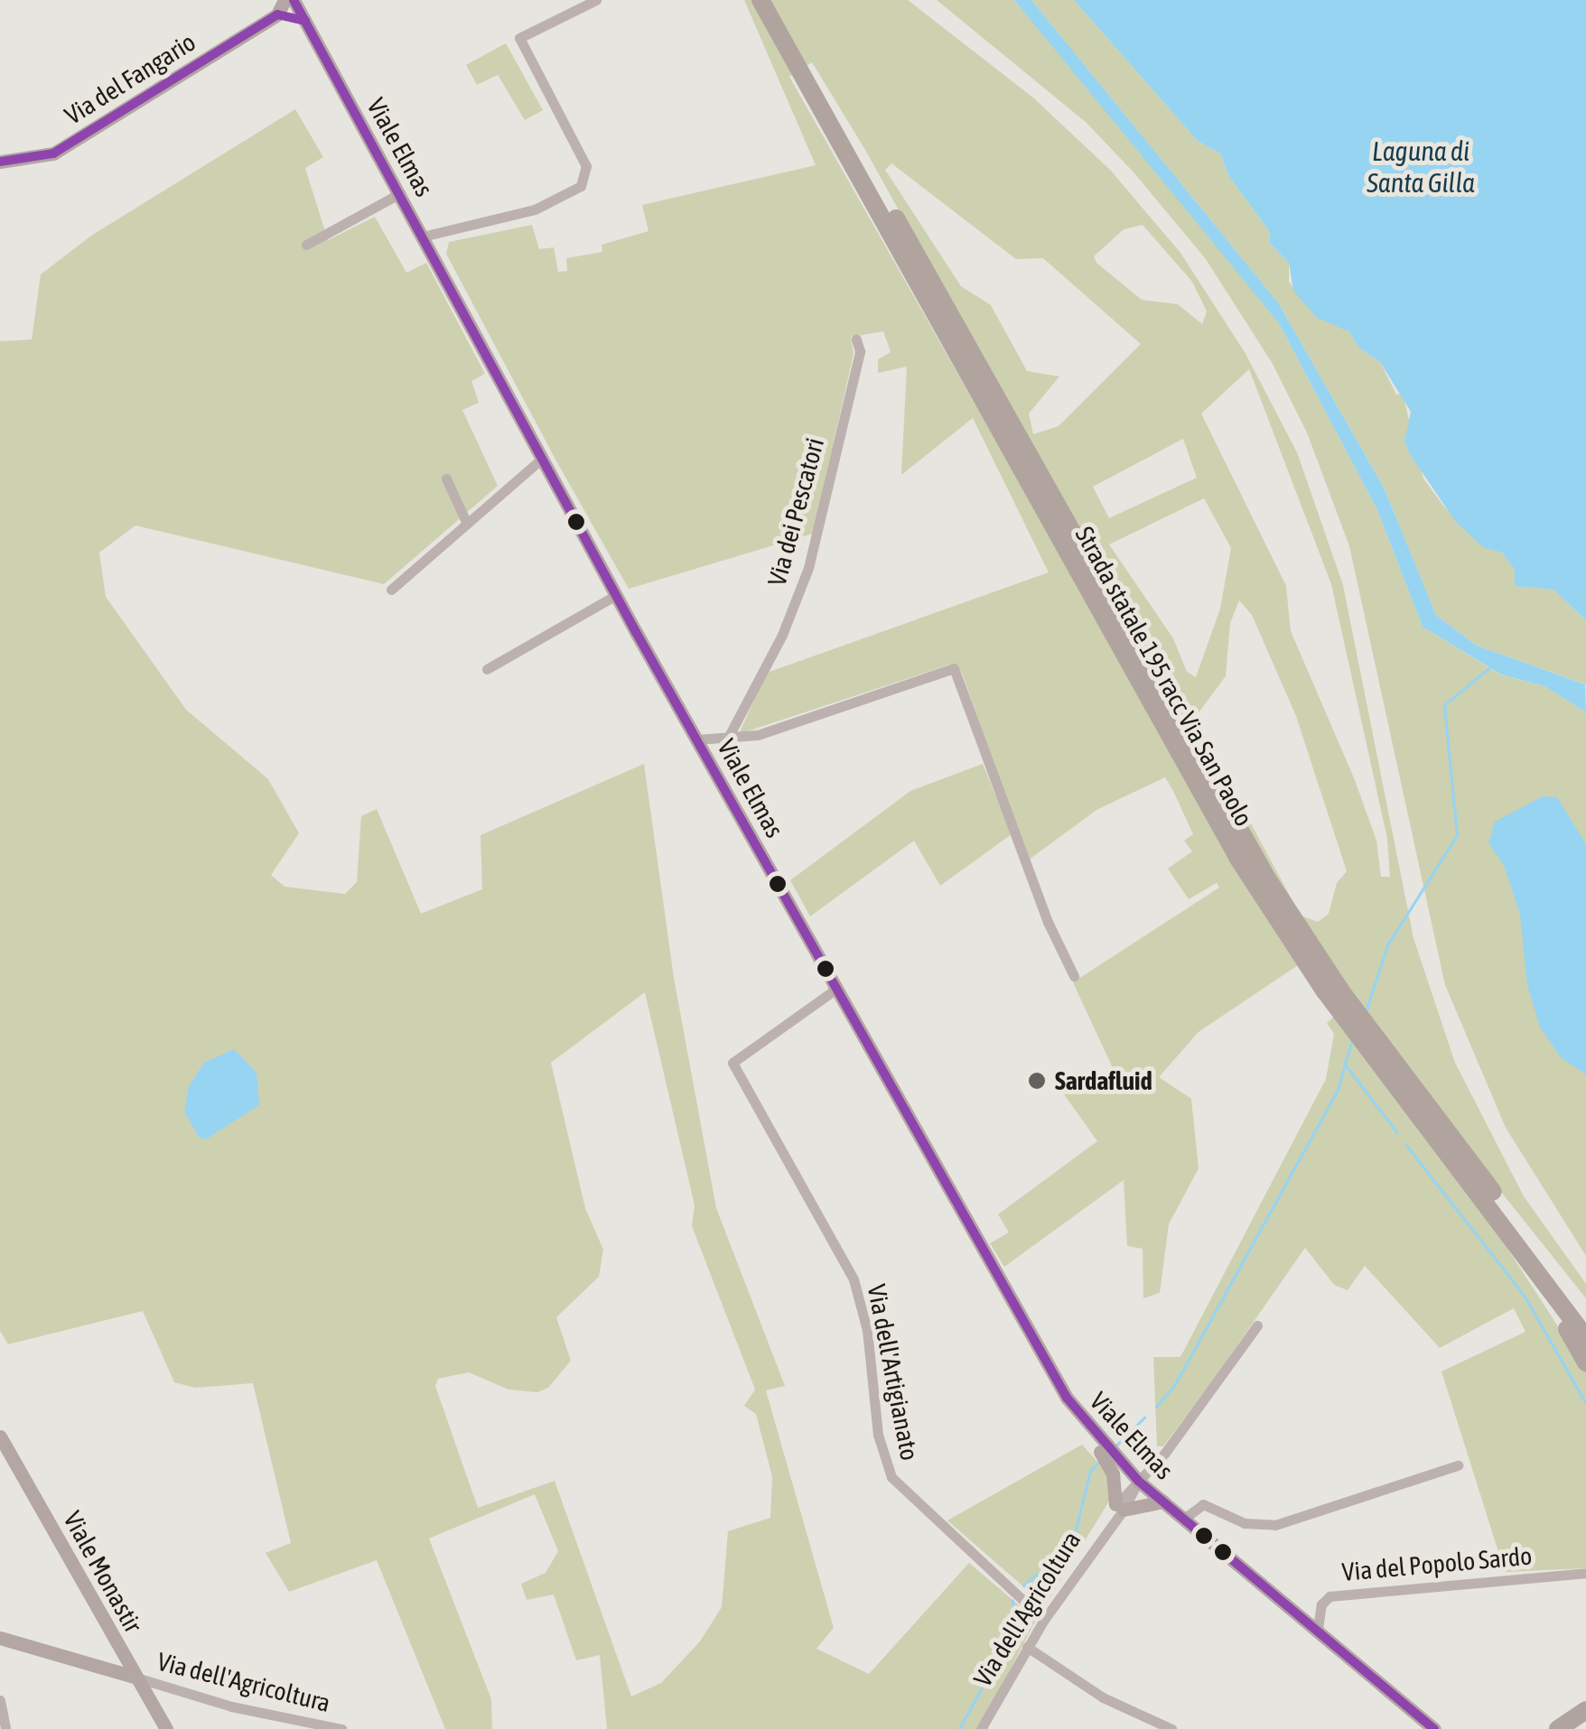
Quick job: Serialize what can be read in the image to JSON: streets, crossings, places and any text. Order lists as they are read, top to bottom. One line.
{"streets":{"highway":["Strada statale 195 racc Via San Paolo"],"main road":["Via del Fangario","Viale Elmas","Viale Monastir"],"street":["Via dei Pescatori","Via dell'Artigianato","Via del Popolo Sardo","Via dell'Agricoltura"]},"crossings":[["Viale Elmas","Via dell'Artigianato"],["Viale Elmas","Via del Popolo Sardo"],["Viale Elmas","Via dell'Agricoltura"],["Via dell'Artigianato","Via dell'Agricoltura"],["Viale Monastir","Via dell'Agricoltura"]],"water":["Laguna di Santa Gilla"],"places":["Sardafluid"]}
